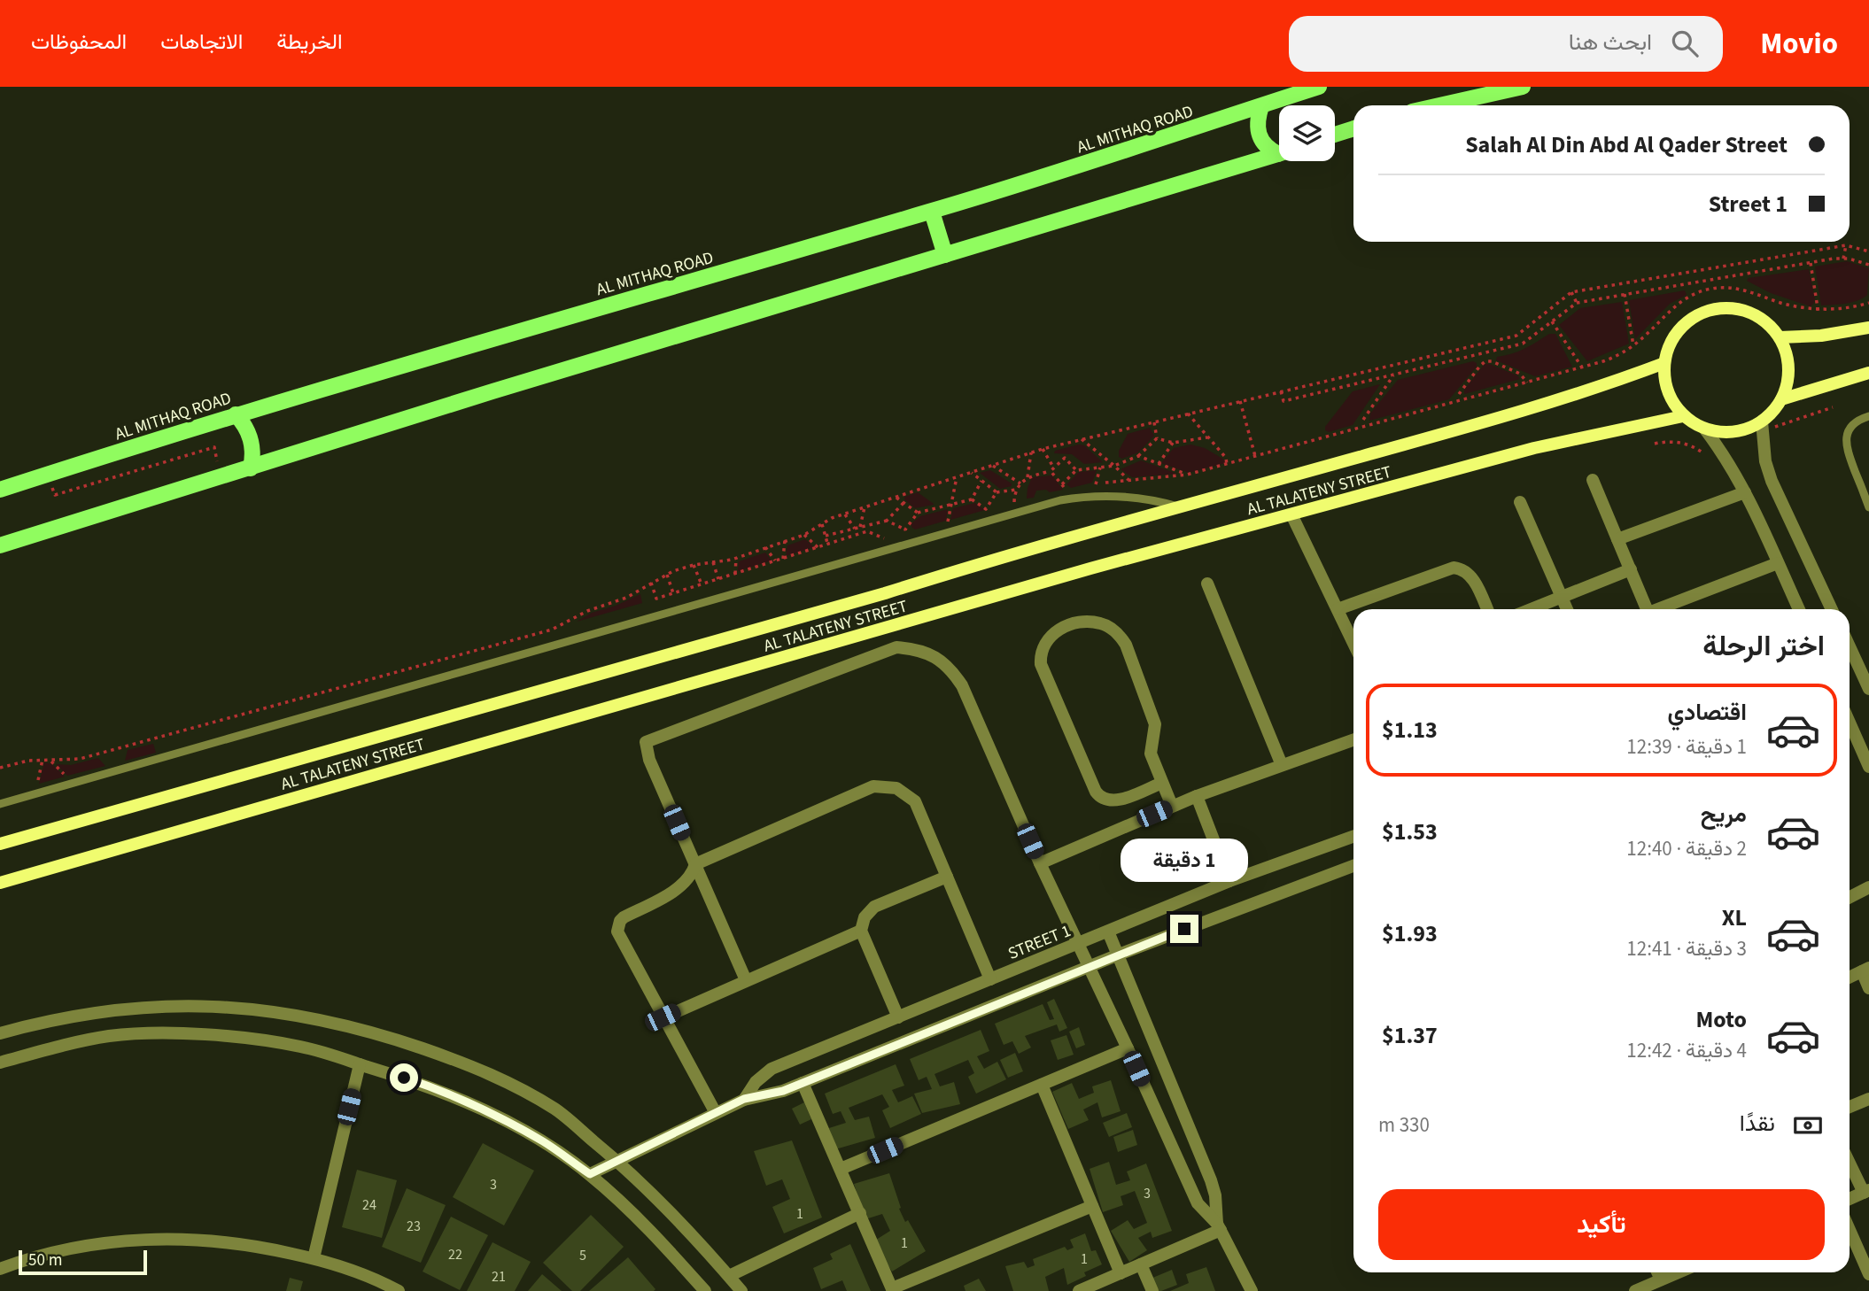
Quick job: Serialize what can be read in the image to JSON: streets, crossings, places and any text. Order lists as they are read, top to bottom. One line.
{"streets":{"main road":["AL MITHAQ ROAD","AL TALATENY STREET"],"street":["STREET 1"]},"house_numbers":["3","3","24","1","23","1","22","5","1","21"],"scale_bar":"50 m","page":{"header":"Movio","search":"ابحث هنا","nav":["الخريطة","الاتجاهات","المحفوظات"],"banner":["Salah Al Din Abd Al Qader Street","Street 1"],"heading":"اختر الرحلة","list":[{"name":"اقتصادي","note":"1 دقيقة · 12:39","value":"$1.13"},{"name":"مريح","note":"2 دقيقة · 12:40","value":"$1.53"},{"name":"XL","note":"3 دقيقة · 12:41","value":"$1.93"},{"name":"Moto","note":"4 دقيقة · 12:42","value":"$1.37"}],"bubble":"1 دقيقة","pay":["نقدًا","330 m"],"buttons":"تأكيد","scale":"50 m"}}
